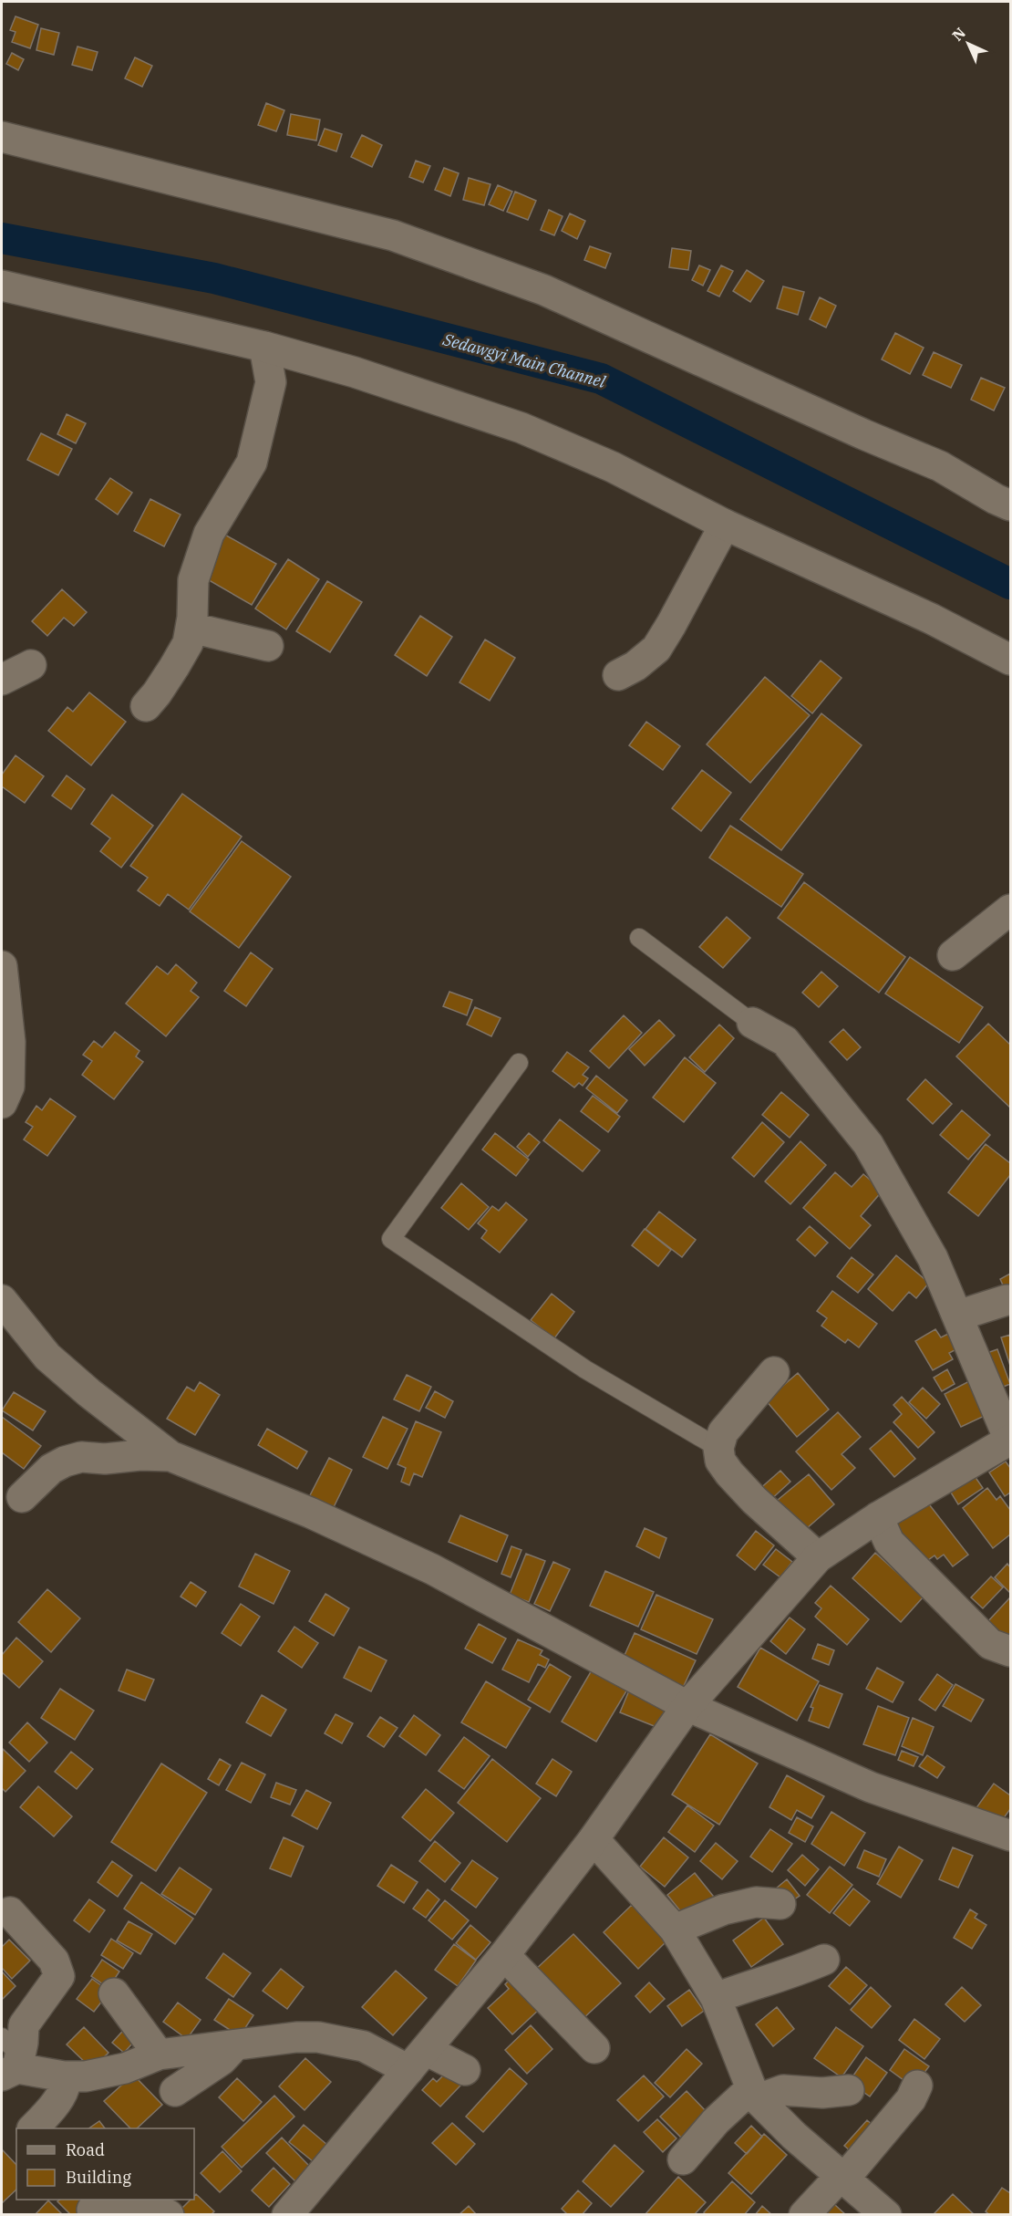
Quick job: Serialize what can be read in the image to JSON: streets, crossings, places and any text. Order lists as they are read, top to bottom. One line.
{"water":["Sedawgyi Main Channel"],"legend":["Road","Building"],"north":"top left"}
